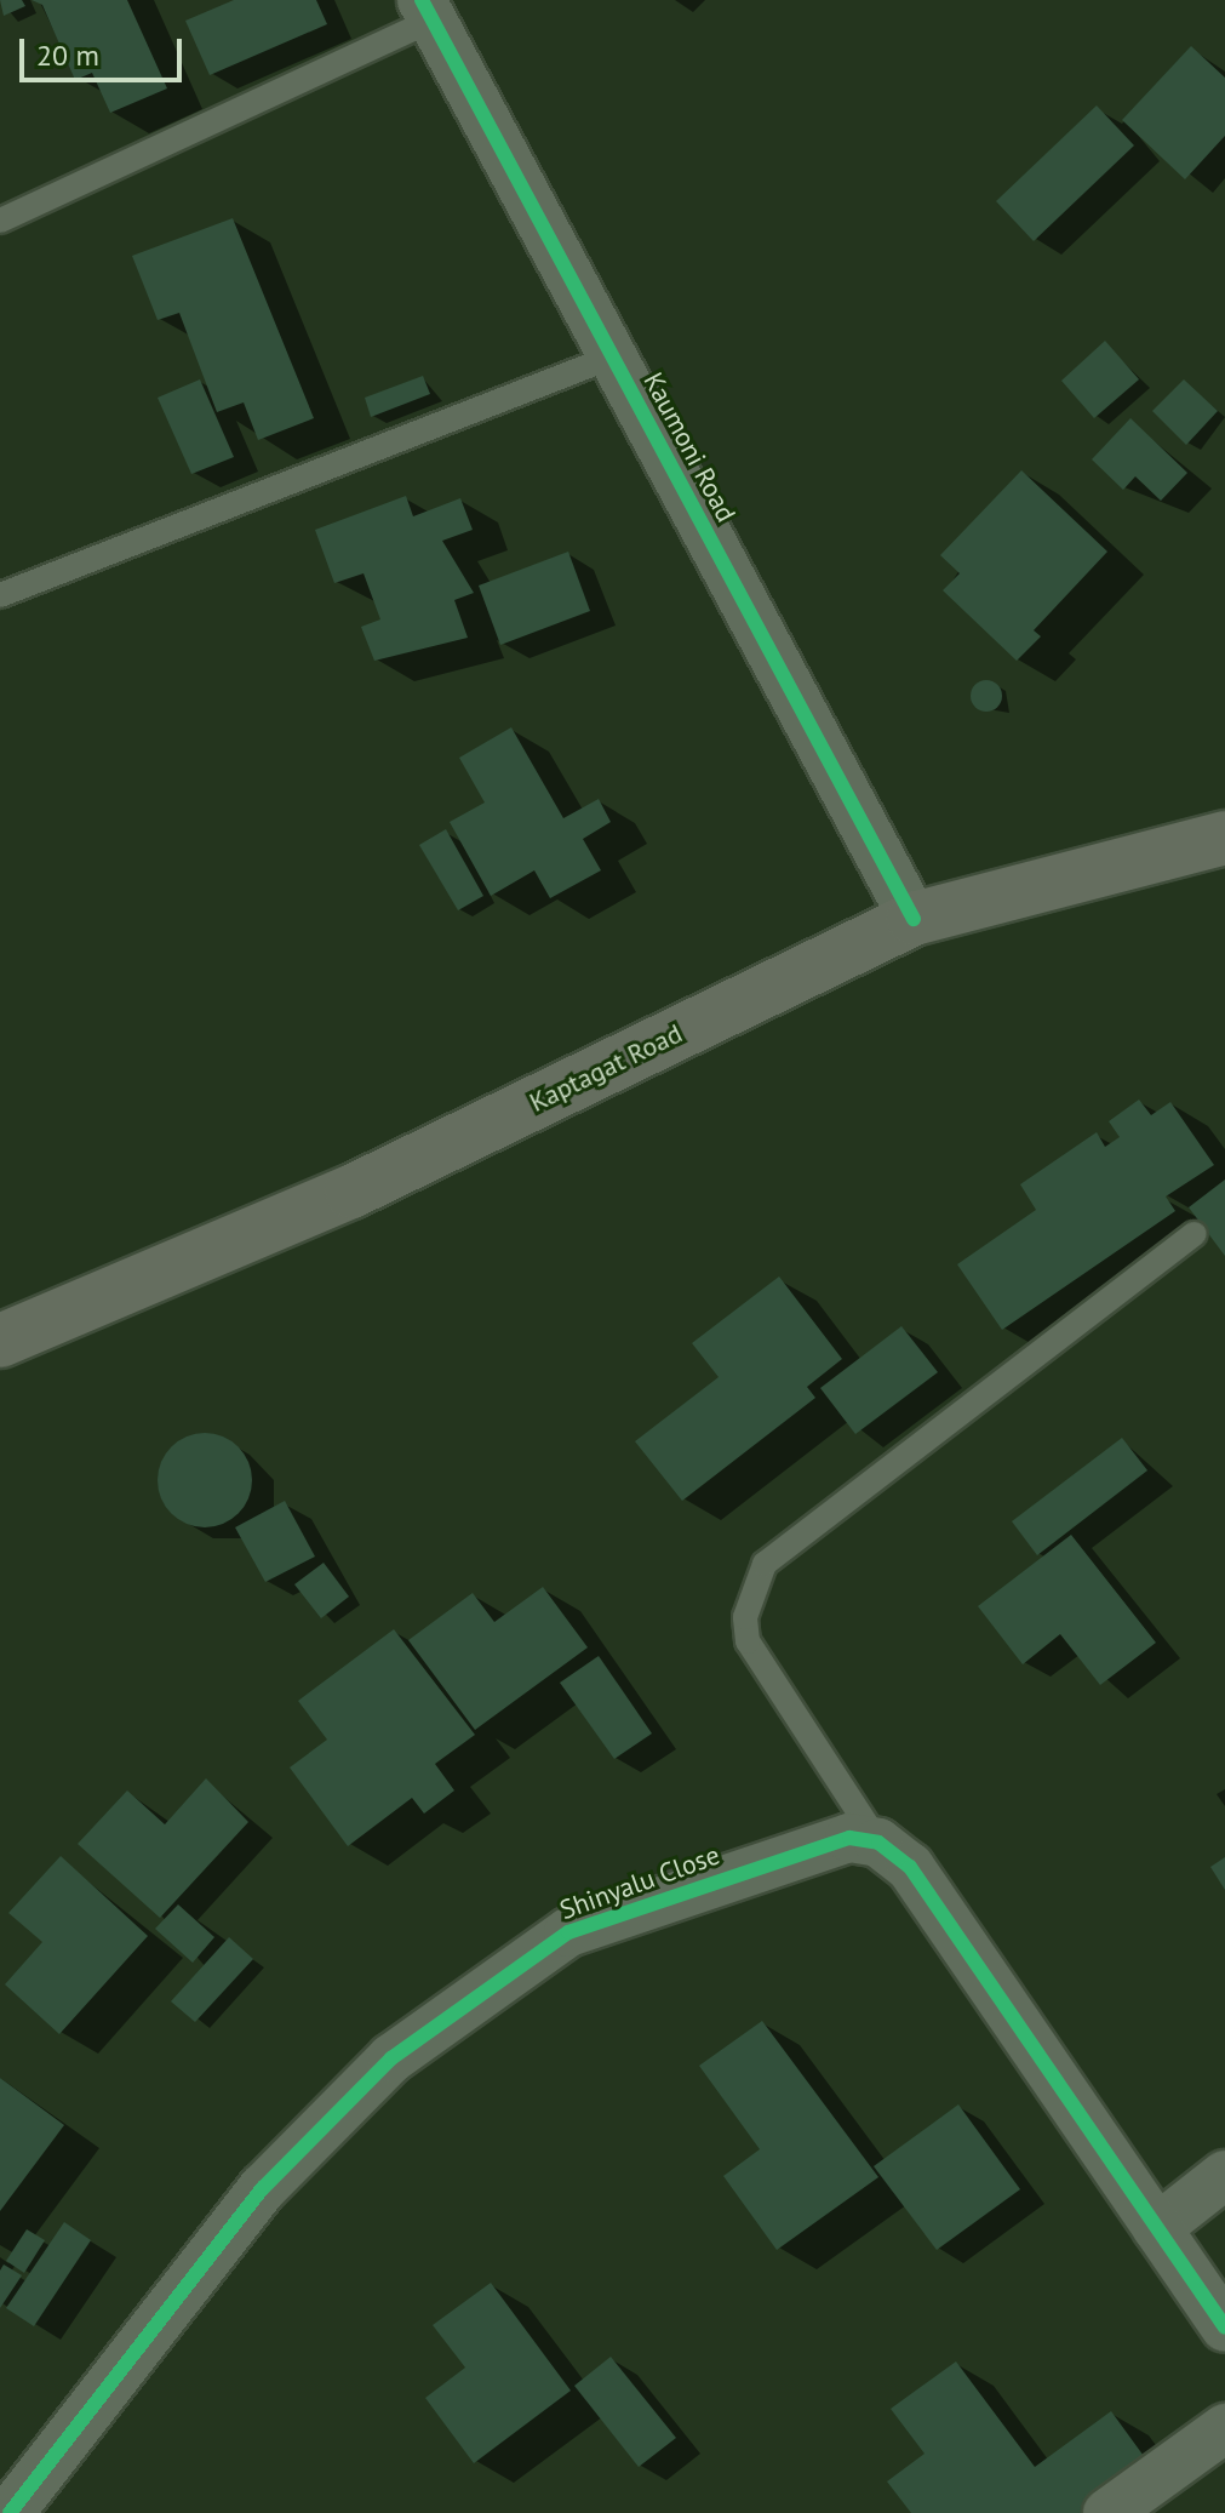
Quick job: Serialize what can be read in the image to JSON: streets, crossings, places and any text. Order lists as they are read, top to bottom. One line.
{"streets":{"main road":["Kaptagat Road"],"street":["Kaumoni Road","Shinyalu Close"]},"crossings":[["Kaumoni Road","Kaptagat Road"]],"scale_bar":"20 m"}
